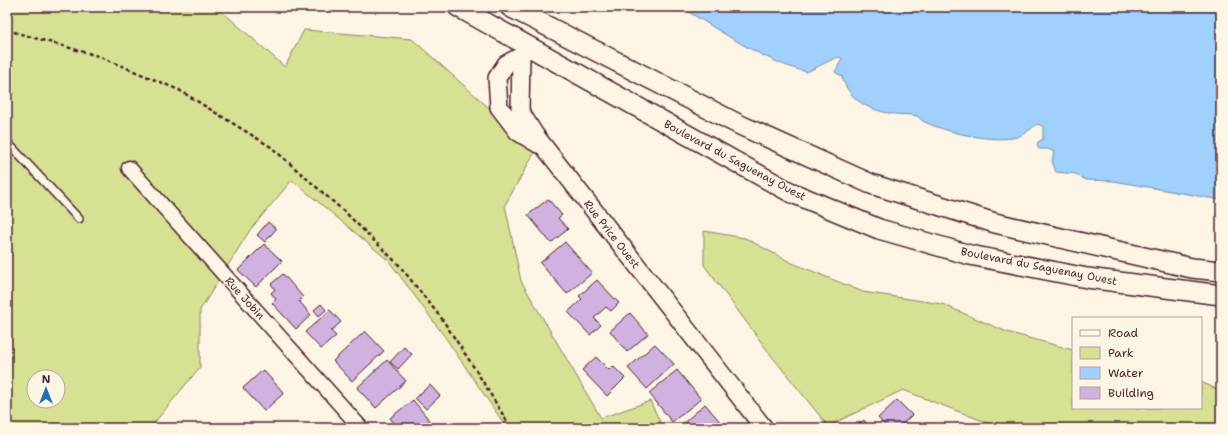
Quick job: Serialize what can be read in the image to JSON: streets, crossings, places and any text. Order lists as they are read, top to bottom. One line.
{"streets":{"main road":["Boulevard du Saguenay Ouest","Rue Price Ouest"],"street":["Rue Jobin"]},"crossings":[["Boulevard du Saguenay Ouest","Rue Price Ouest"]],"legend":["Road","Park","Water","Building"],"north":"top"}
